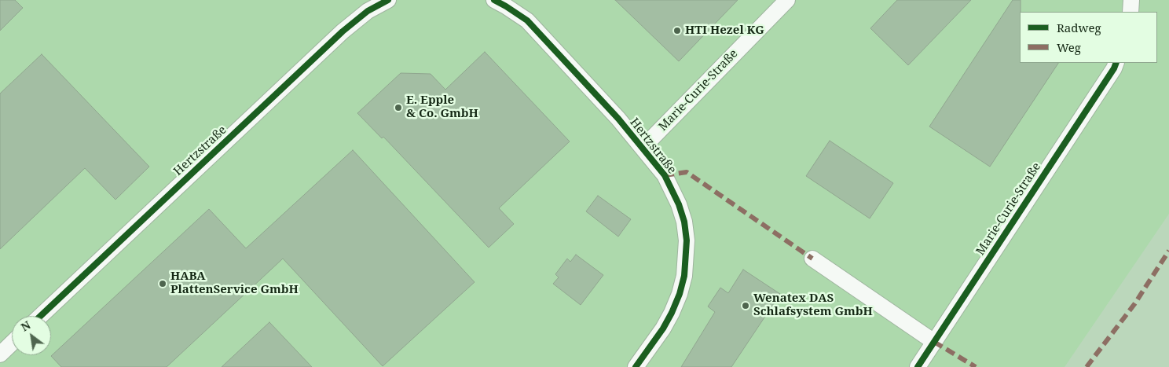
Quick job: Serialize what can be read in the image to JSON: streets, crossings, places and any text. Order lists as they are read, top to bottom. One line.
{"streets":{"street":["Marie-Curie-Straße","Hertzstraße"]},"crossings":[["Marie-Curie-Straße","Hertzstraße"]],"places":["HTI Hezel KG","E. Epple & Co. GmbH","HABA PlattenService GmbH","Wenatex DAS Schlafsystem GmbH"],"legend":["Radweg","Weg"],"north":"top left"}
